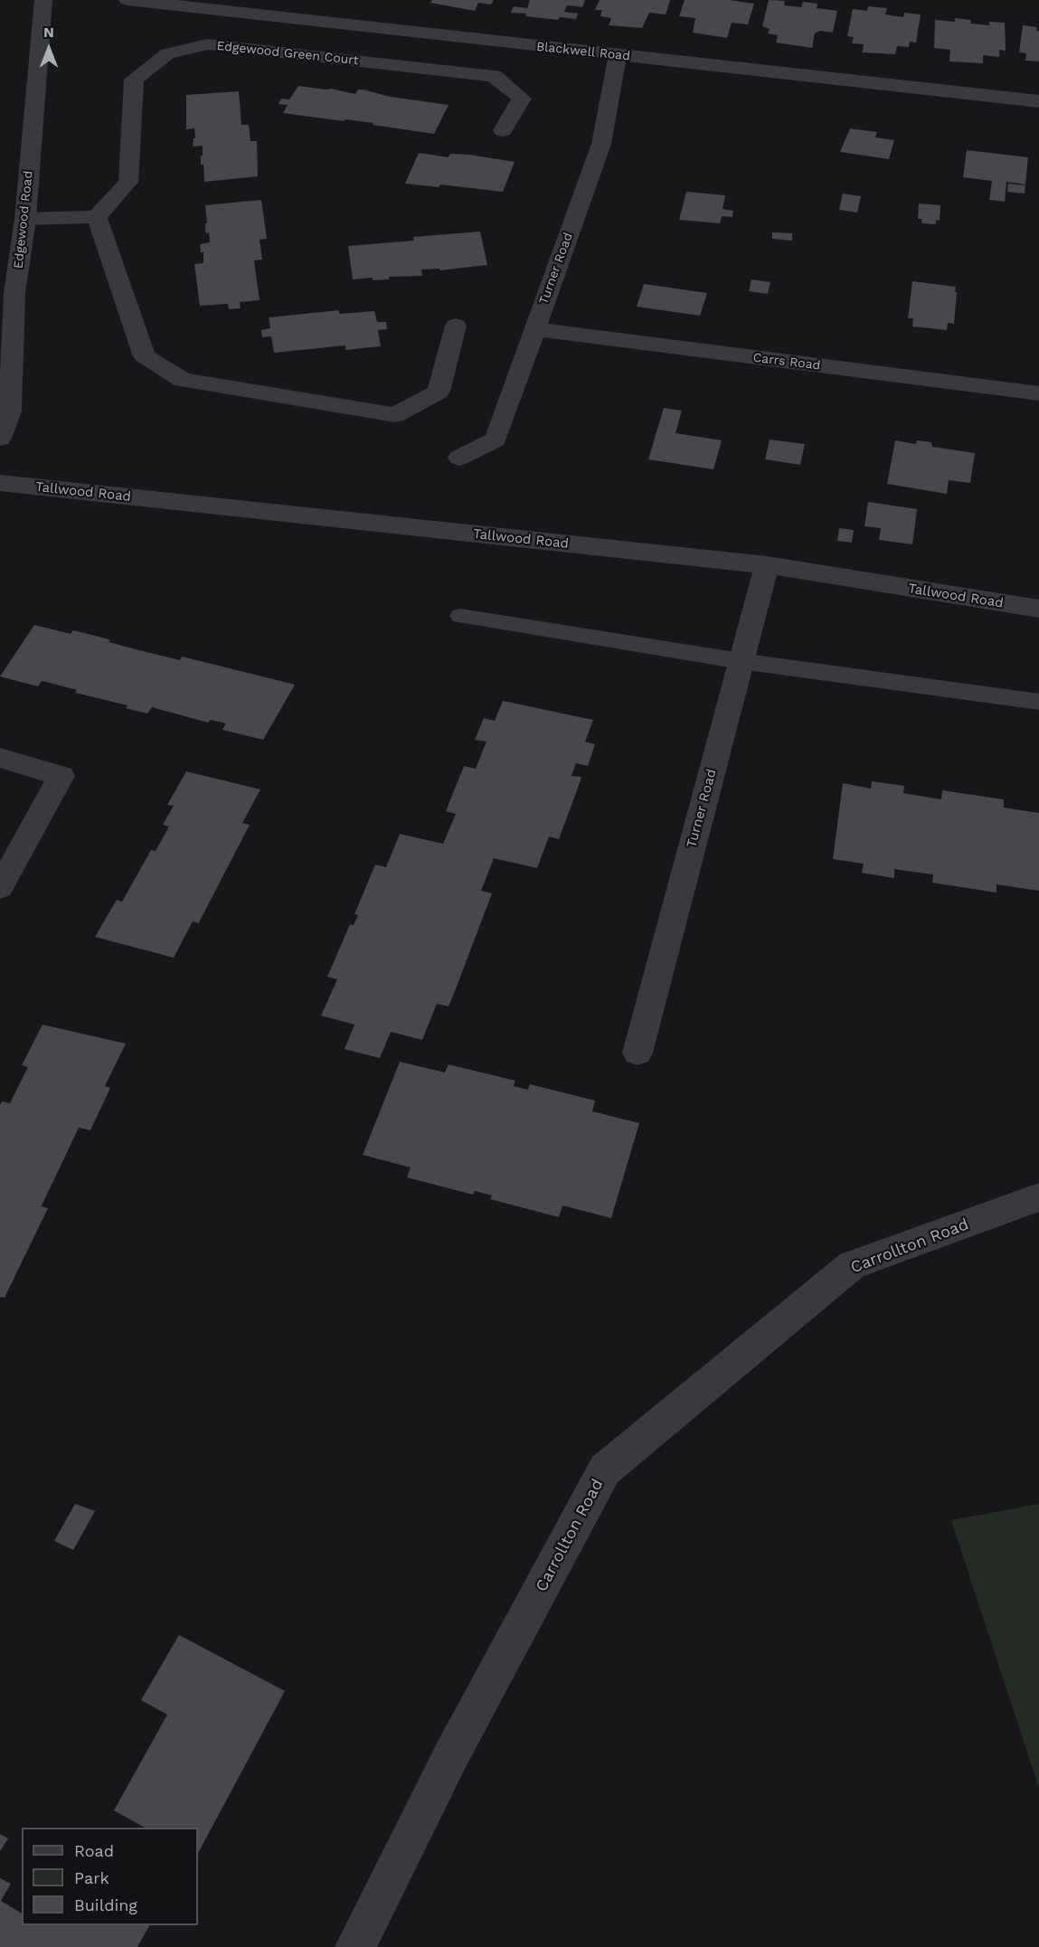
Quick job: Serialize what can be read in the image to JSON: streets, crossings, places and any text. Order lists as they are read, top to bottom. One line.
{"streets":{"street":["Blackwell Road","Edgewood Green Court","Edgewood Road","Turner Road","Carrs Road","Tallwood Road","Carrollton Road"]},"crossings":[["Blackwell Road","Turner Road"],["Turner Road","Carrs Road"],["Turner Road","Tallwood Road"]],"legend":["Road","Park","Building"],"north":"top"}
